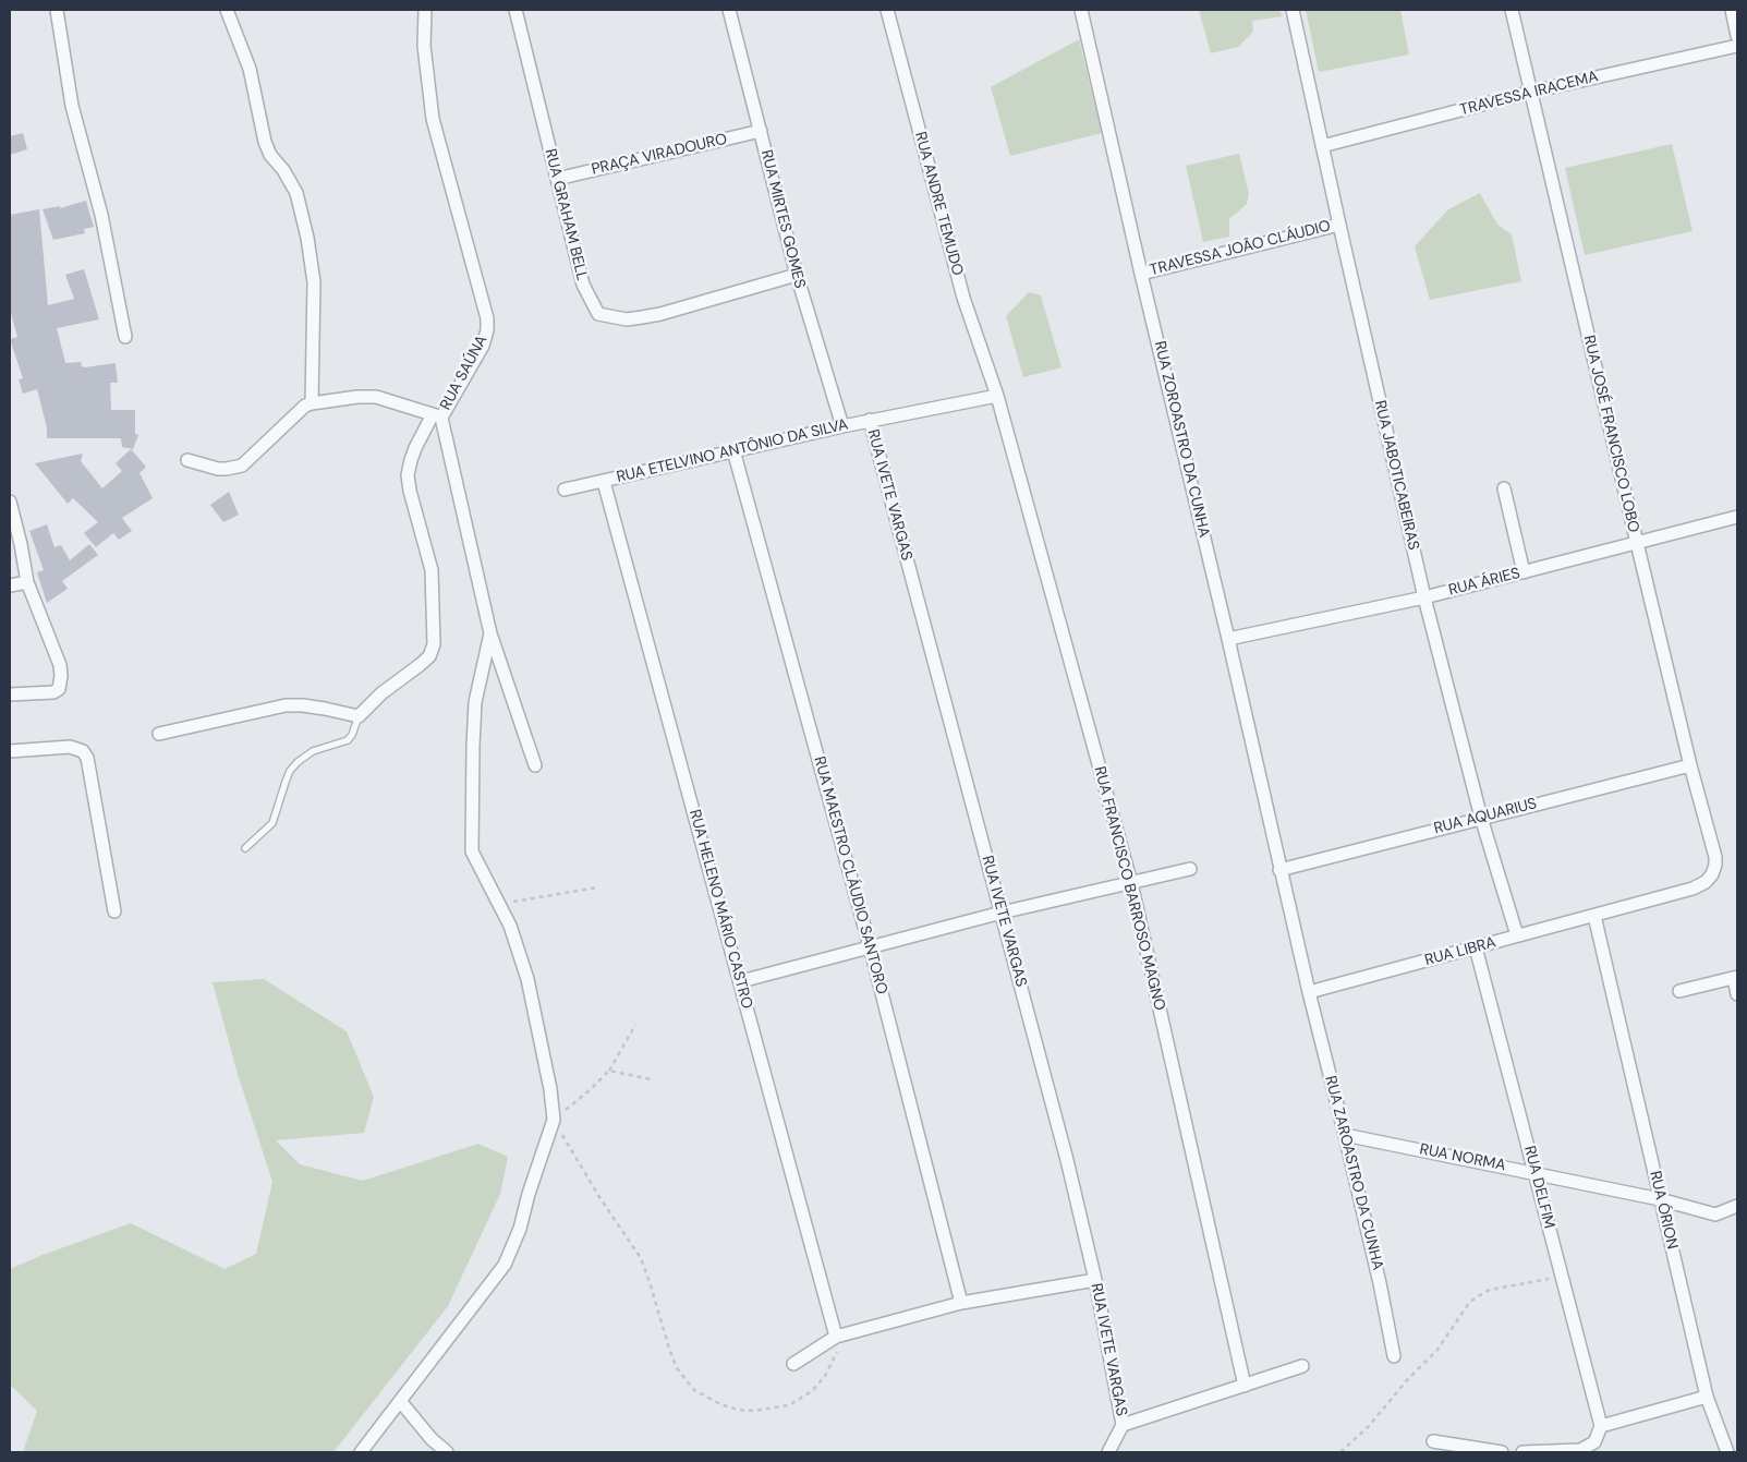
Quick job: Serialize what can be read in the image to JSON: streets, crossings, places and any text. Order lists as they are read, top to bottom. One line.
{"streets":{"street":["TRAVESSA IRACEMA","PRAÇA VIRADOURO","RUA ANDRE TEMUDO","RUA GRAHAM BELL","RUA MIRTES GOMES","TRAVESSA JOÃO CLÁUDIO","RUA SAÚNA","RUA JOSÉ FRANCISCO LOBO","RUA ZOROASTRO DA CUNHA","RUA ETELVINO ANTÔNIO DA SILVA","RUA JABOTICABEIRAS","RUA IVETE VARGAS","RUA ÁRIES","RUA AQUARIUS","RUA MAESTRO CLÁUDIO SANTORO","RUA FRANCISCO BARROSO MAGNO","RUA HELENO MÁRIO CASTRO","RUA LIBRA","RUA NORMA","RUA ZAROASTRO DA CUNHA","RUA DELFIM","RUA ÓRION"]},"crossings":[["TRAVESSA IRACEMA","RUA JOSÉ FRANCISCO LOBO"],["TRAVESSA IRACEMA","RUA JABOTICABEIRAS"],["PRAÇA VIRADOURO","RUA GRAHAM BELL"],["PRAÇA VIRADOURO","RUA MIRTES GOMES"],["RUA ANDRE TEMUDO","RUA ETELVINO ANTÔNIO DA SILVA"],["RUA ANDRE TEMUDO","RUA FRANCISCO BARROSO MAGNO"],["RUA GRAHAM BELL","RUA MIRTES GOMES"],["RUA MIRTES GOMES","RUA ETELVINO ANTÔNIO DA SILVA"],["TRAVESSA JOÃO CLÁUDIO","RUA ZOROASTRO DA CUNHA"],["TRAVESSA JOÃO CLÁUDIO","RUA JABOTICABEIRAS"],["RUA JOSÉ FRANCISCO LOBO","RUA ÁRIES"],["RUA JOSÉ FRANCISCO LOBO","RUA AQUARIUS"],["RUA JOSÉ FRANCISCO LOBO","RUA LIBRA"],["RUA ZOROASTRO DA CUNHA","RUA ÁRIES"],["RUA ZOROASTRO DA CUNHA","RUA AQUARIUS"],["RUA ETELVINO ANTÔNIO DA SILVA","RUA IVETE VARGAS"],["RUA ETELVINO ANTÔNIO DA SILVA","RUA MAESTRO CLÁUDIO SANTORO"],["RUA ETELVINO ANTÔNIO DA SILVA","RUA FRANCISCO BARROSO MAGNO"],["RUA ETELVINO ANTÔNIO DA SILVA","RUA HELENO MÁRIO CASTRO"],["RUA JABOTICABEIRAS","RUA ÁRIES"],["RUA JABOTICABEIRAS","RUA AQUARIUS"],["RUA JABOTICABEIRAS","RUA LIBRA"],["RUA LIBRA","RUA ZAROASTRO DA CUNHA"],["RUA LIBRA","RUA DELFIM"],["RUA LIBRA","RUA ÓRION"],["RUA NORMA","RUA ZAROASTRO DA CUNHA"],["RUA NORMA","RUA DELFIM"],["RUA NORMA","RUA ÓRION"]]}
